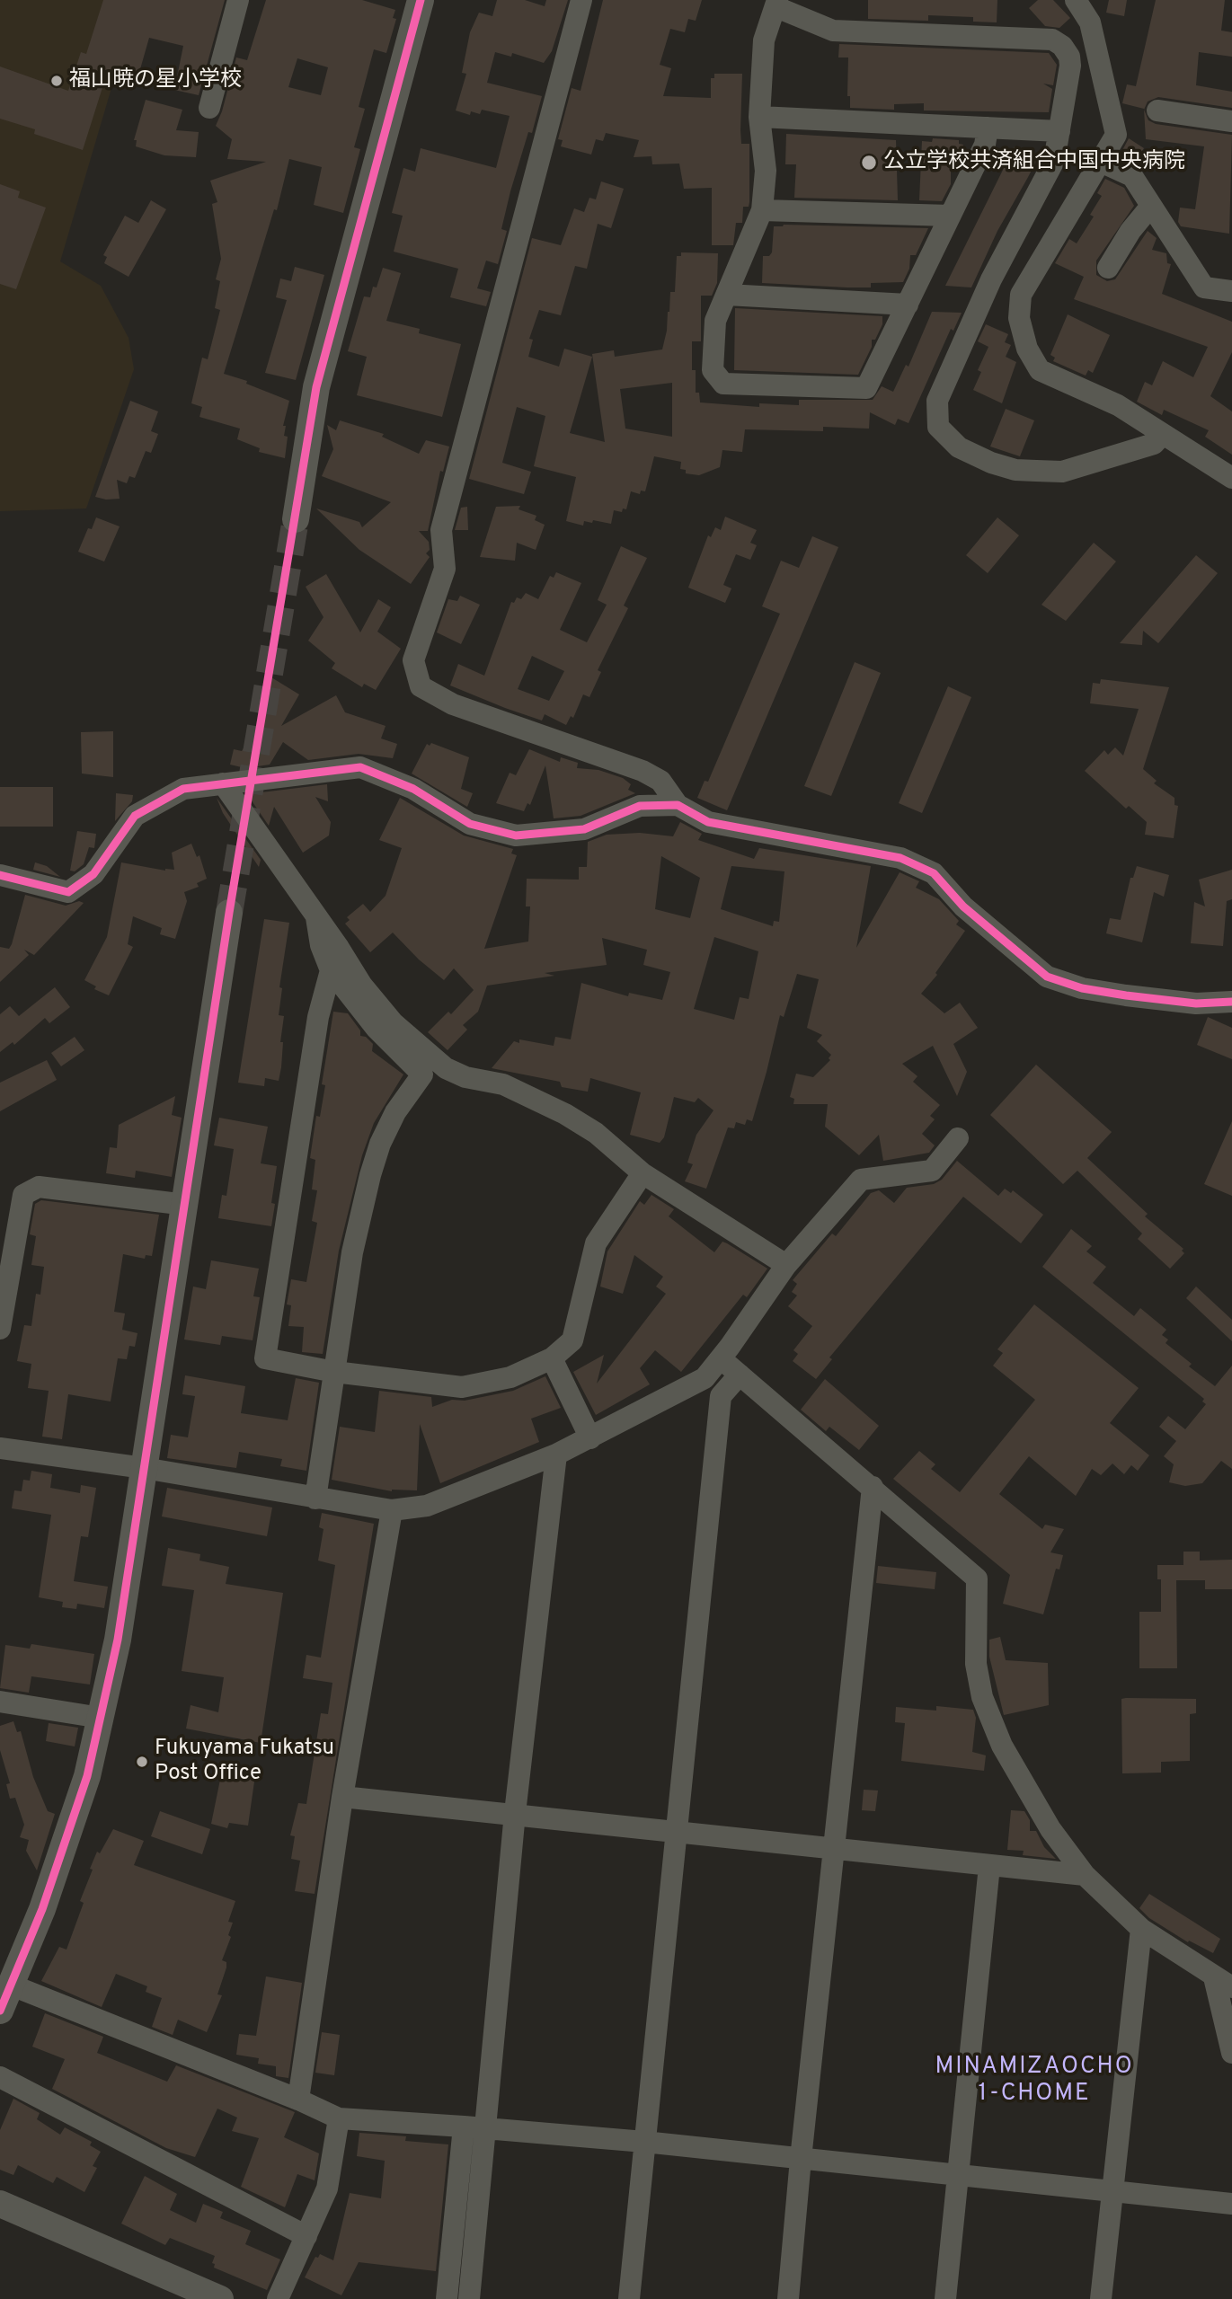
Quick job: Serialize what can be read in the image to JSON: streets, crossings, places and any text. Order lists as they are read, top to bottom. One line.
{"districts":["MINAMIZAOCHO 1-CHOME"],"places":["福山暁の星小学校","公立学校共済組合中国中央病院","Fukuyama Fukatsu Post Office"]}
